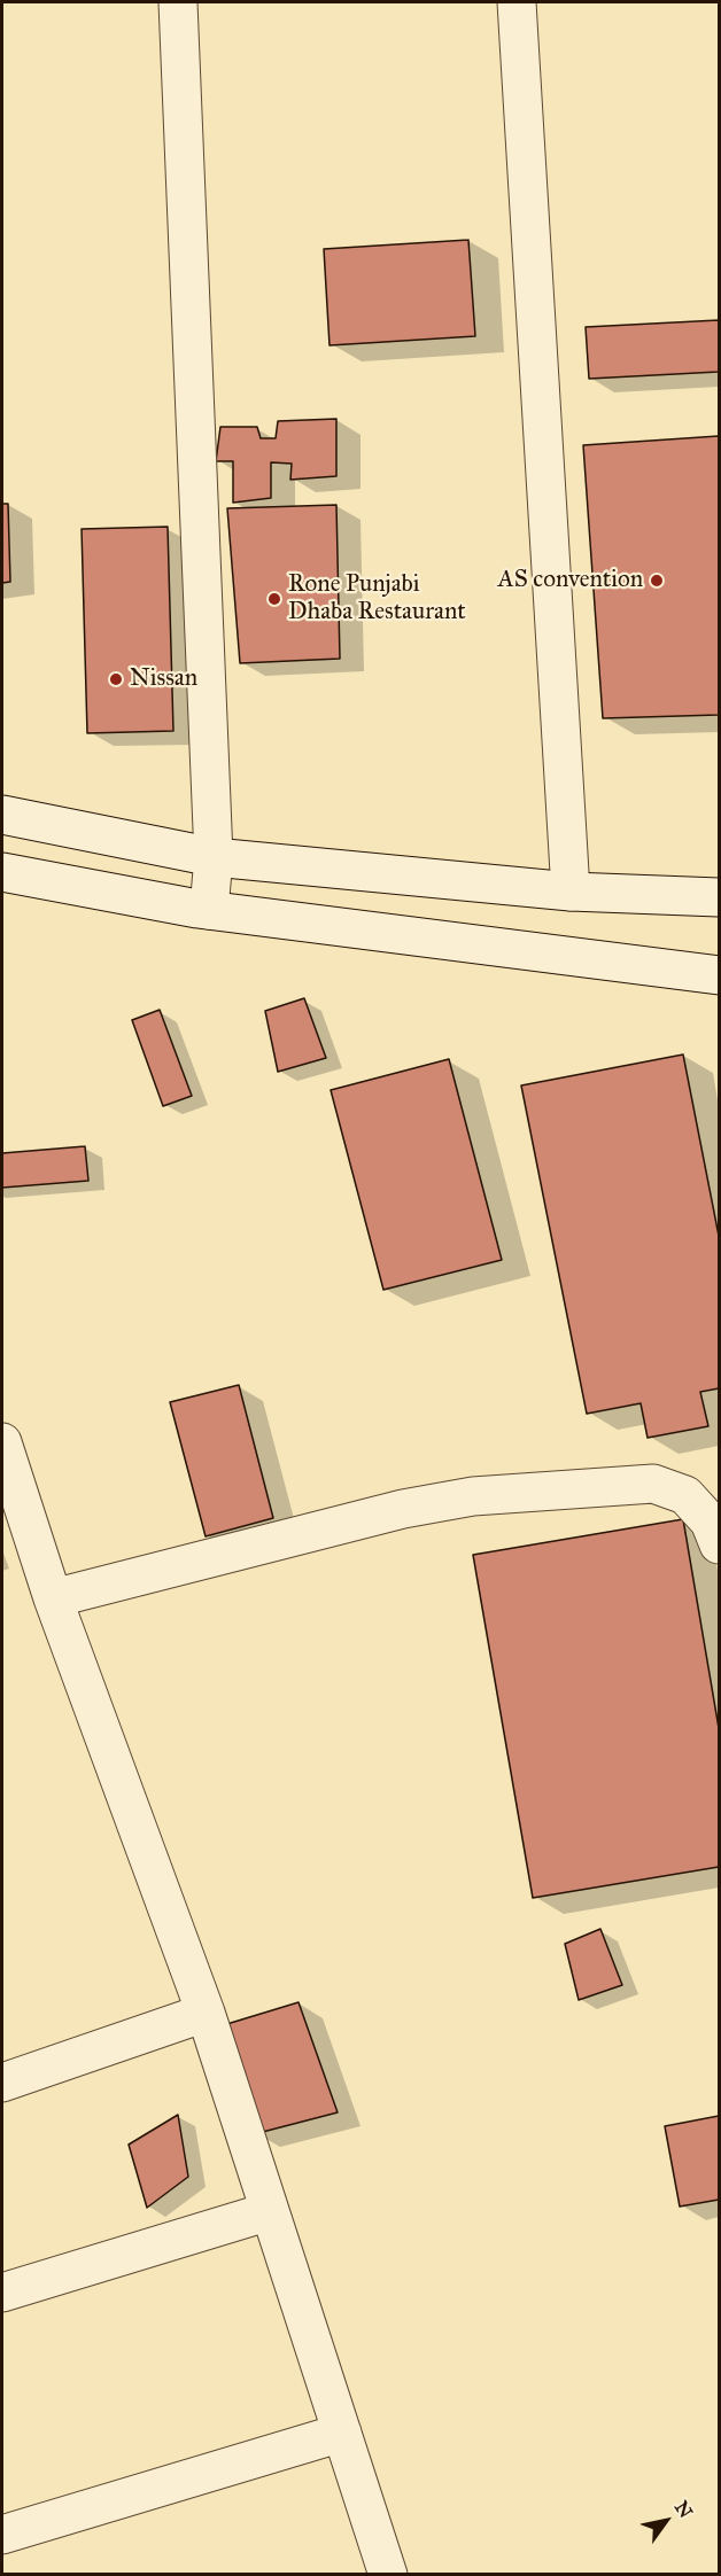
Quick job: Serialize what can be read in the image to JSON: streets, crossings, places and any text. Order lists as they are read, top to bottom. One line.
{"places":["AS convention","Rone Punjabi Dhaba Restaurant","Nissan"],"north":"top right"}
